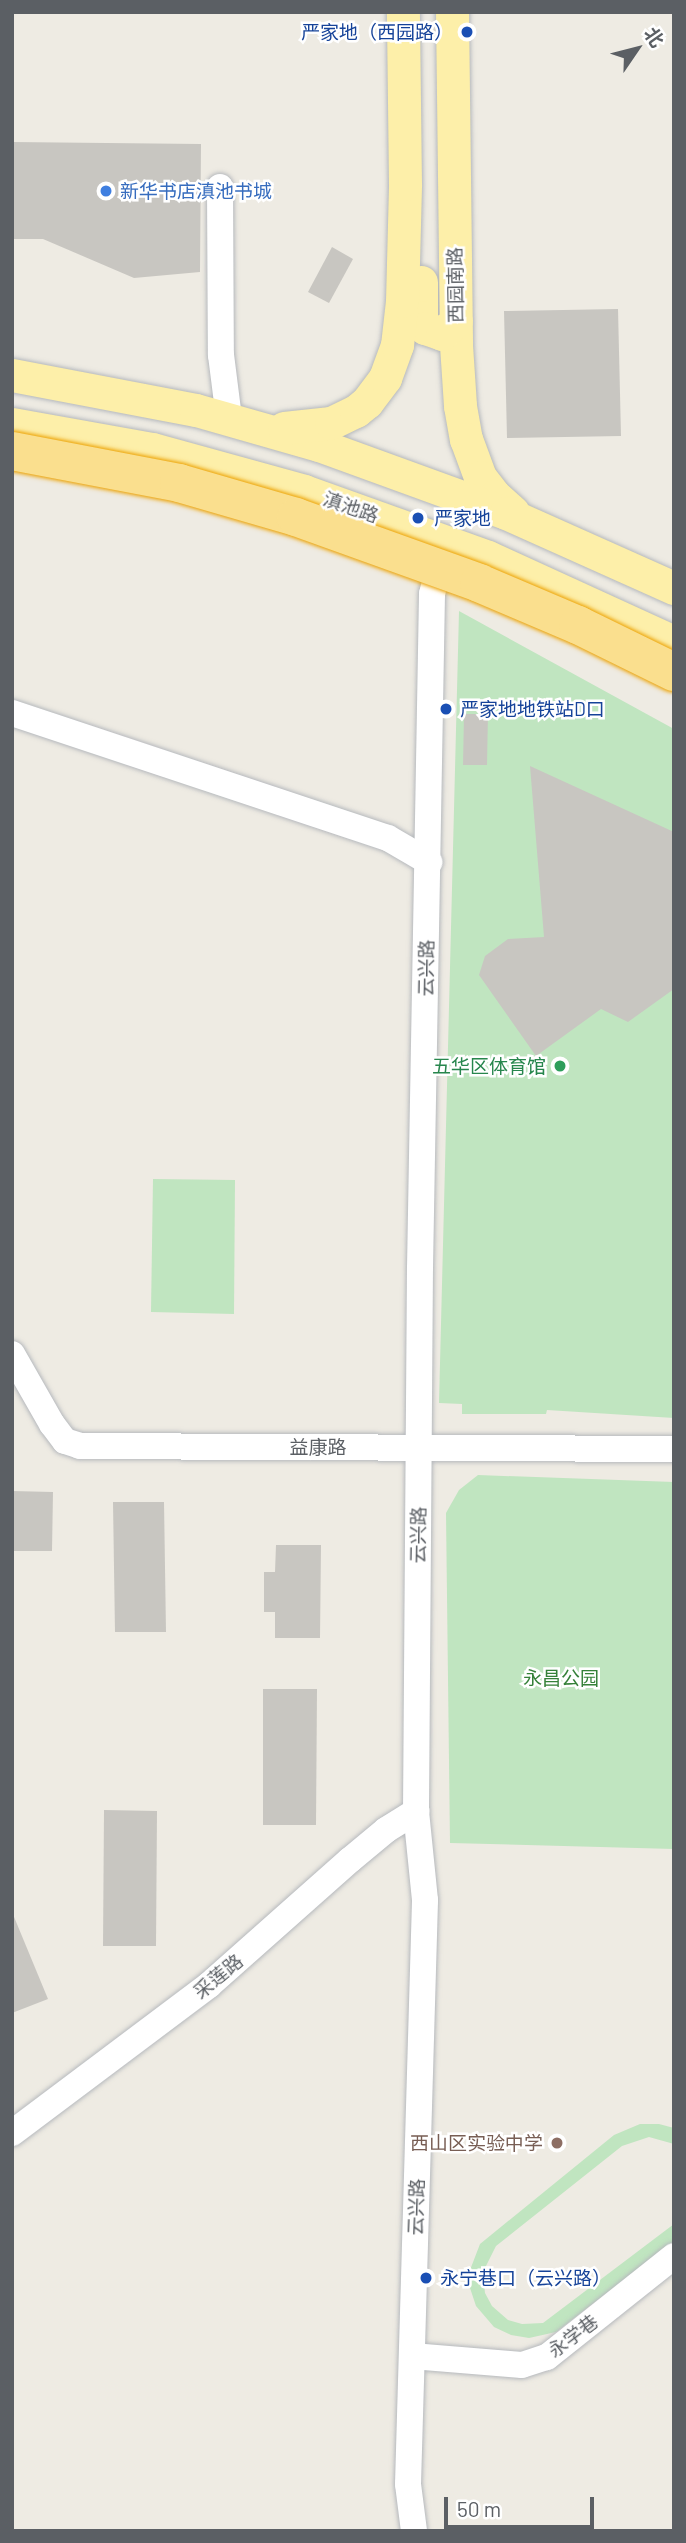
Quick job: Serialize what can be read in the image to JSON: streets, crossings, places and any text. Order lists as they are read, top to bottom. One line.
{"streets":{"main road":["西园南路","滇池路"],"street":["云兴路","益康路","采莲路","永学巷"]},"crossings":[["滇池路","云兴路"],["云兴路","益康路"],["云兴路","采莲路"],["云兴路","永学巷"]],"parks":["永昌公园"],"places":["严家地（西园路）","新华书店滇池书城","严家地","严家地地铁站D口","五华区体育馆","西山区实验中学","永宁巷口（云兴路）"],"scale_bar":"50 m","north":"top right"}
